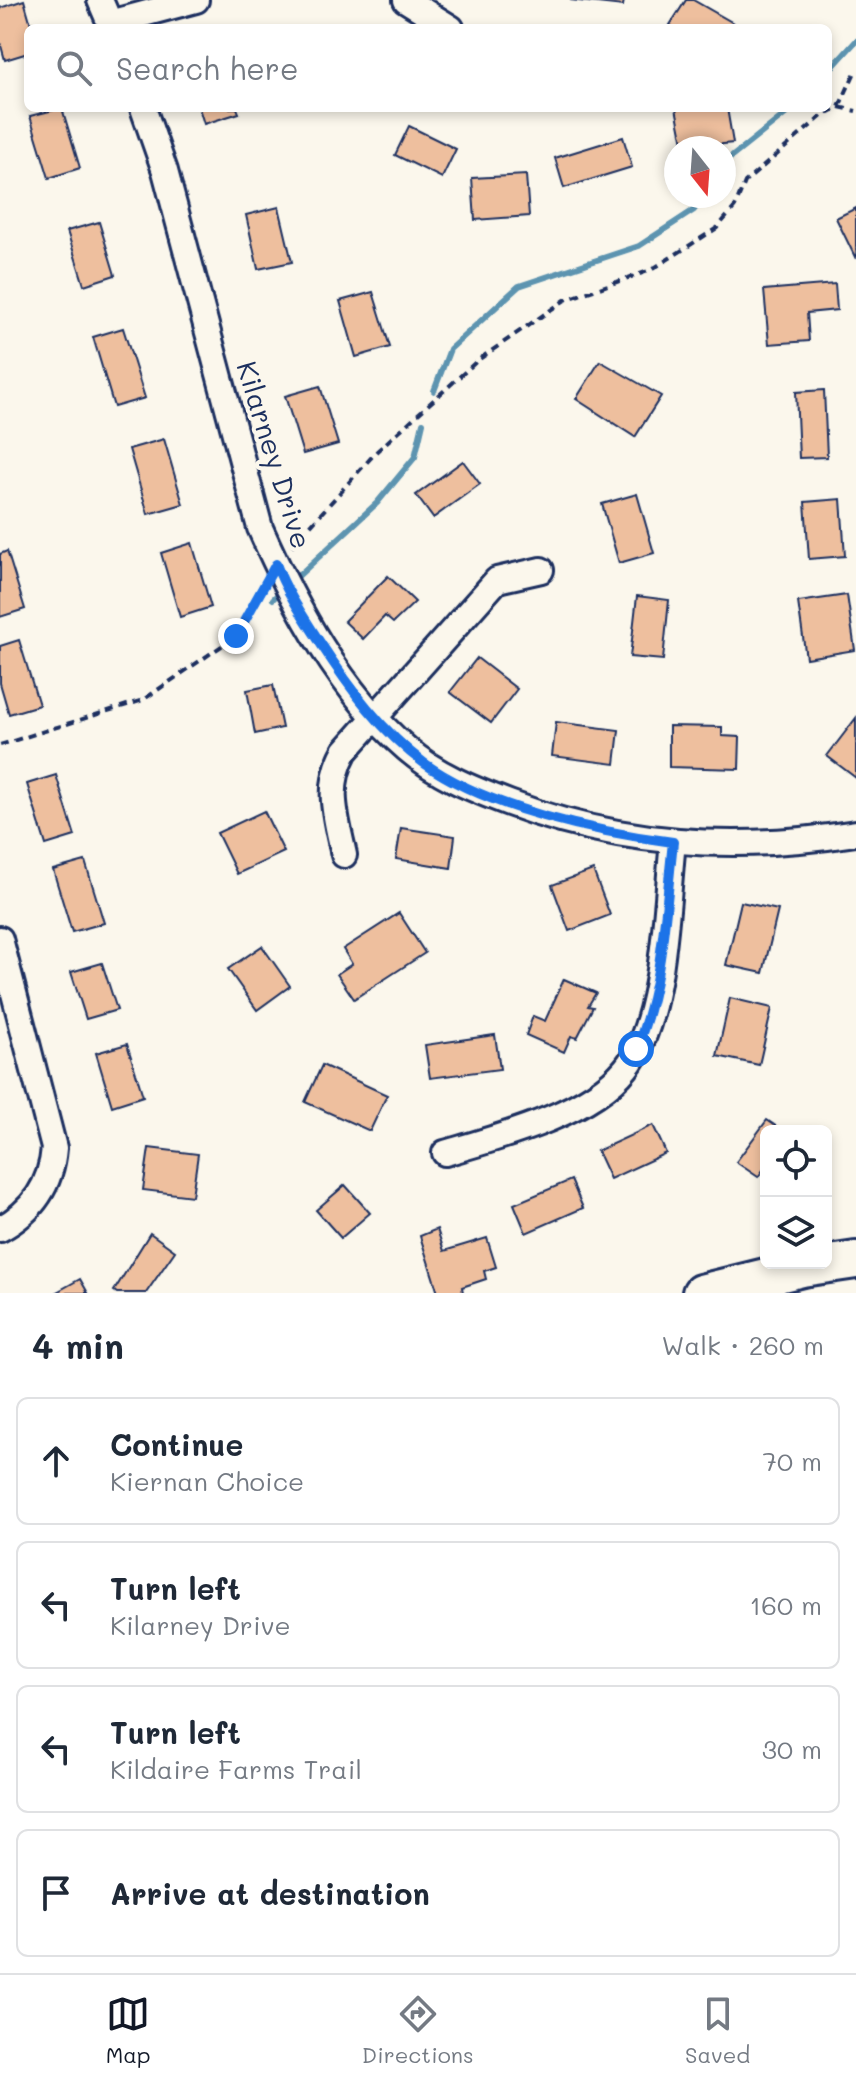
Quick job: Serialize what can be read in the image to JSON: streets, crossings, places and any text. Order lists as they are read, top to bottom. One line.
{"streets":{"street":["Kilarney Drive"]},"north":"bottom","page":{"search":"Search here","heading":["4 min","Walk · 260 m"],"list":[["Continue","Kiernan Choice","70 m"],["Turn left","Kilarney Drive","160 m"],["Turn left","Kildaire Farms Trail","30 m"],"Arrive at destination"],"nav":["Map","Directions","Saved"]}}
